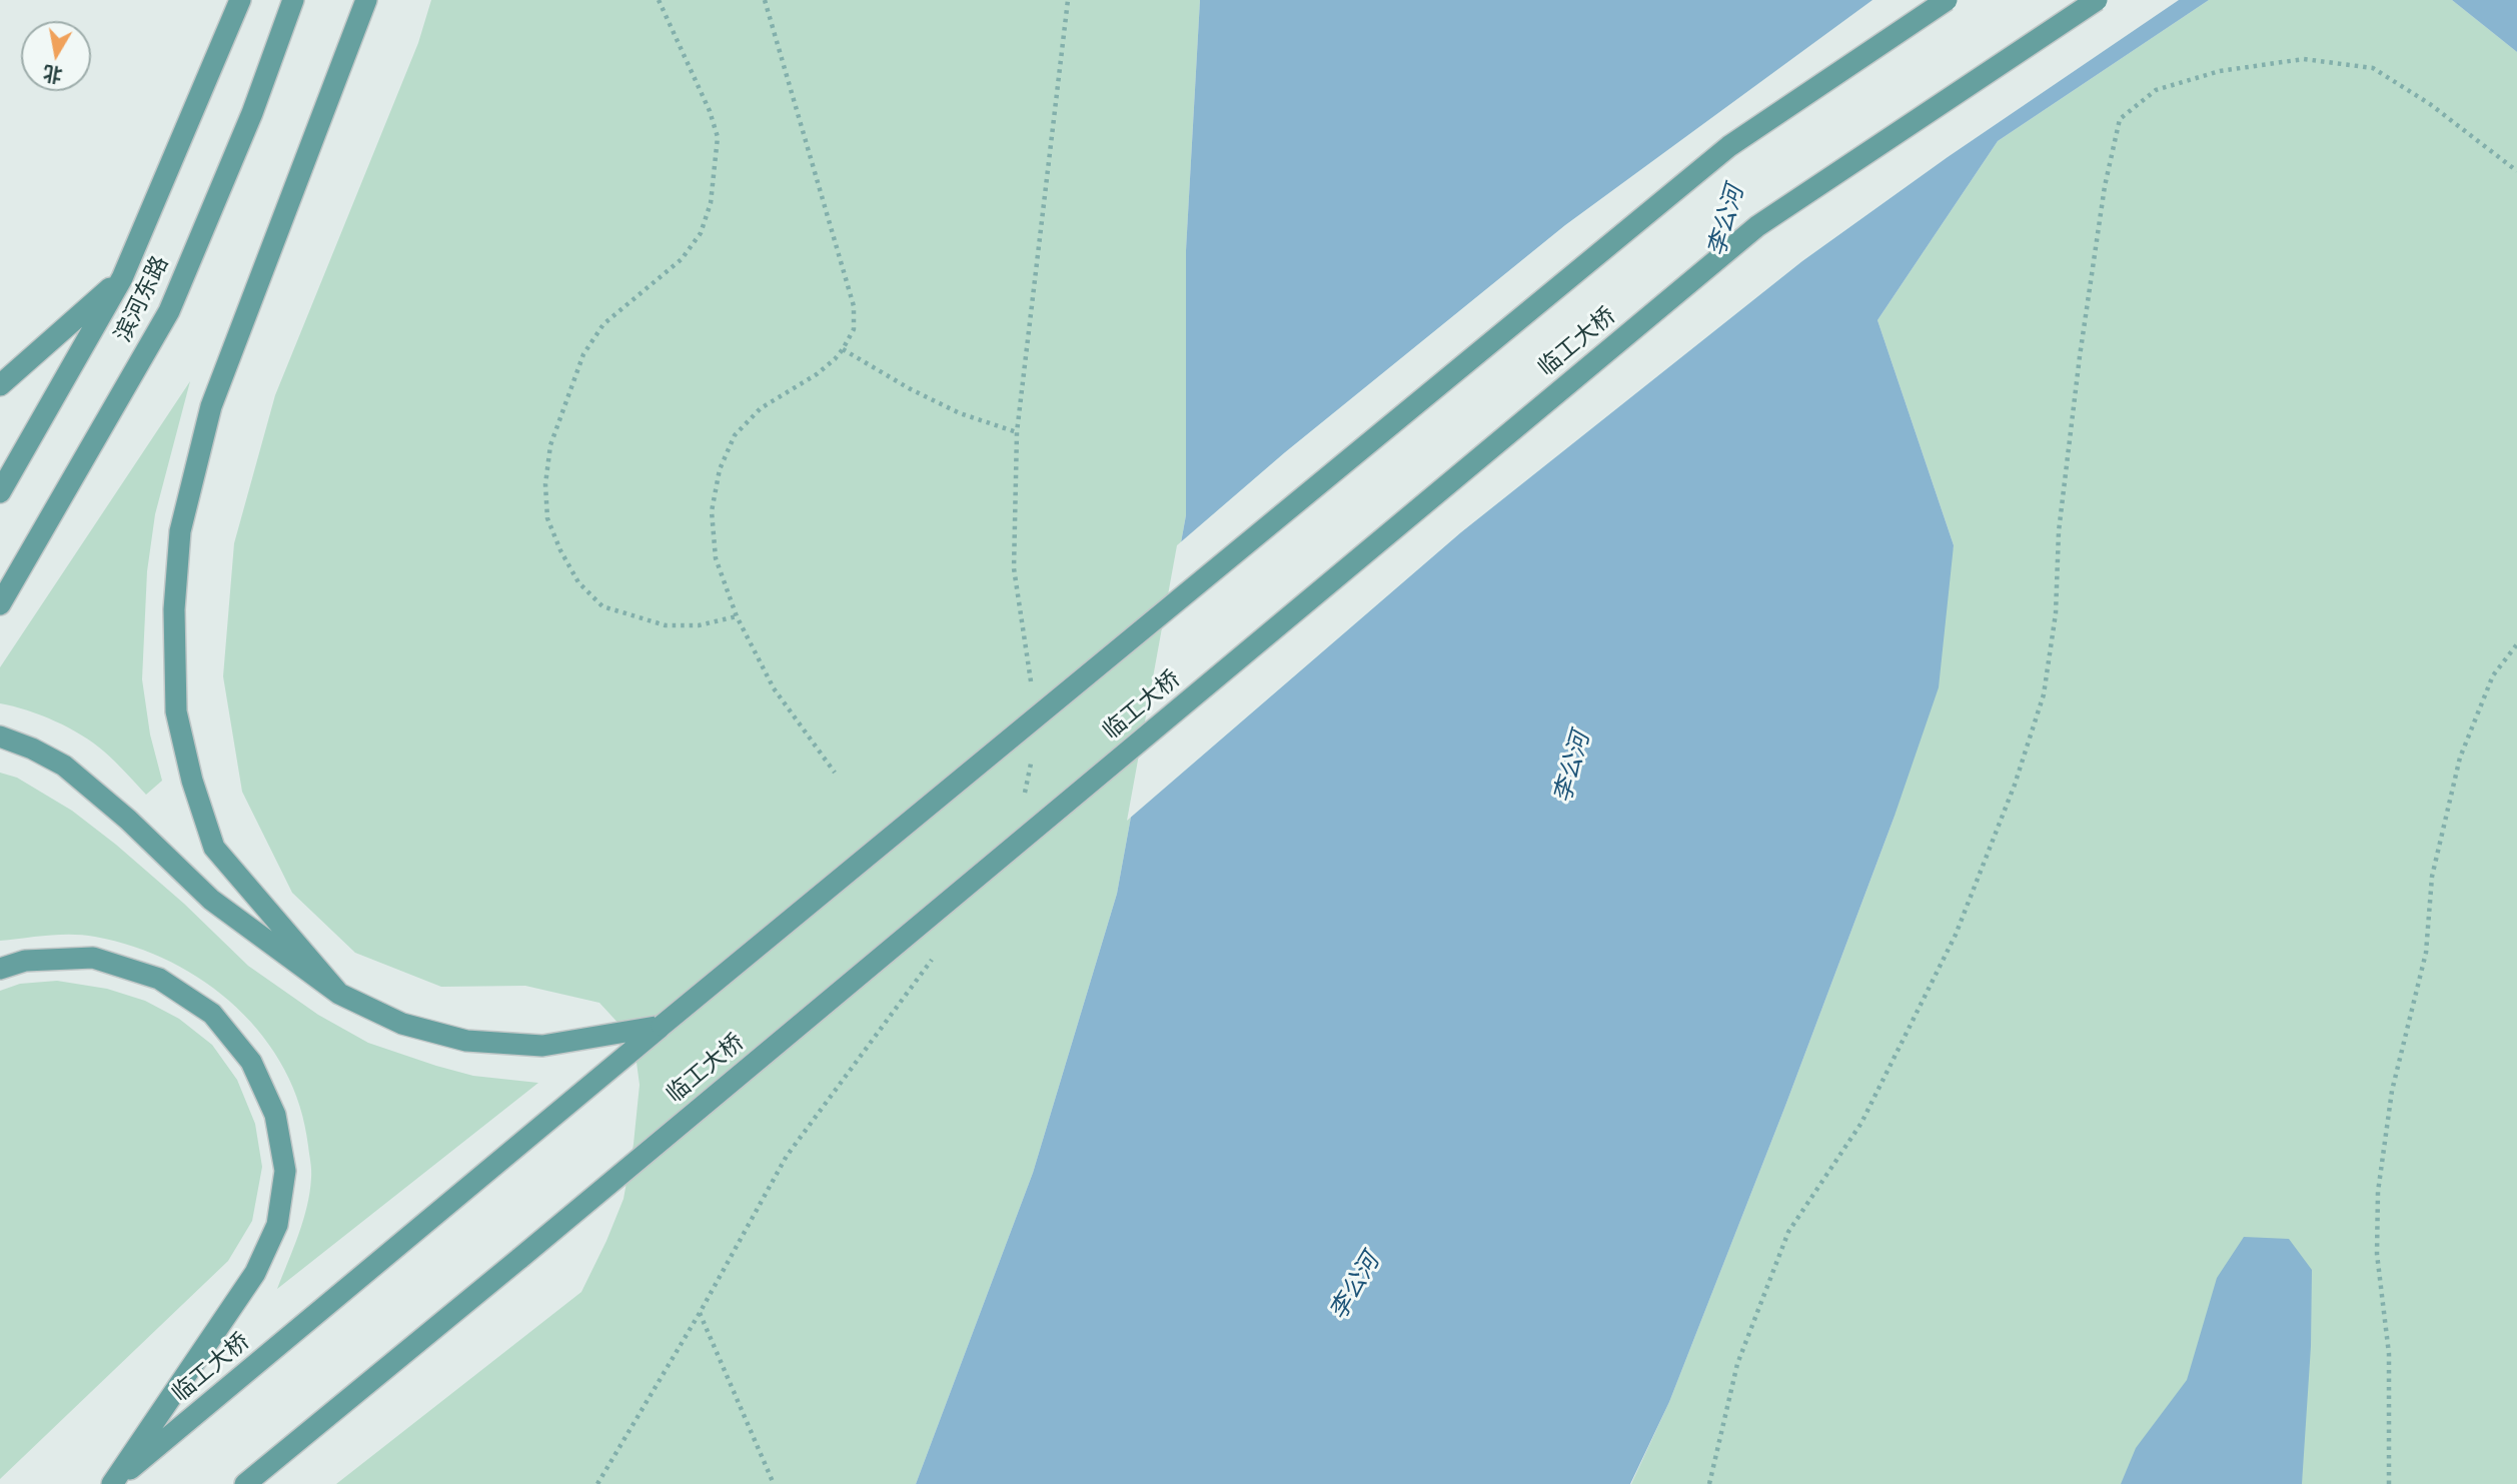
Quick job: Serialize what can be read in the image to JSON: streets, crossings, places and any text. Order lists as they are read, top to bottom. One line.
{"streets":{"main road":["滨河东路","临工大桥"]},"water":["李公河"],"north":"bottom"}
